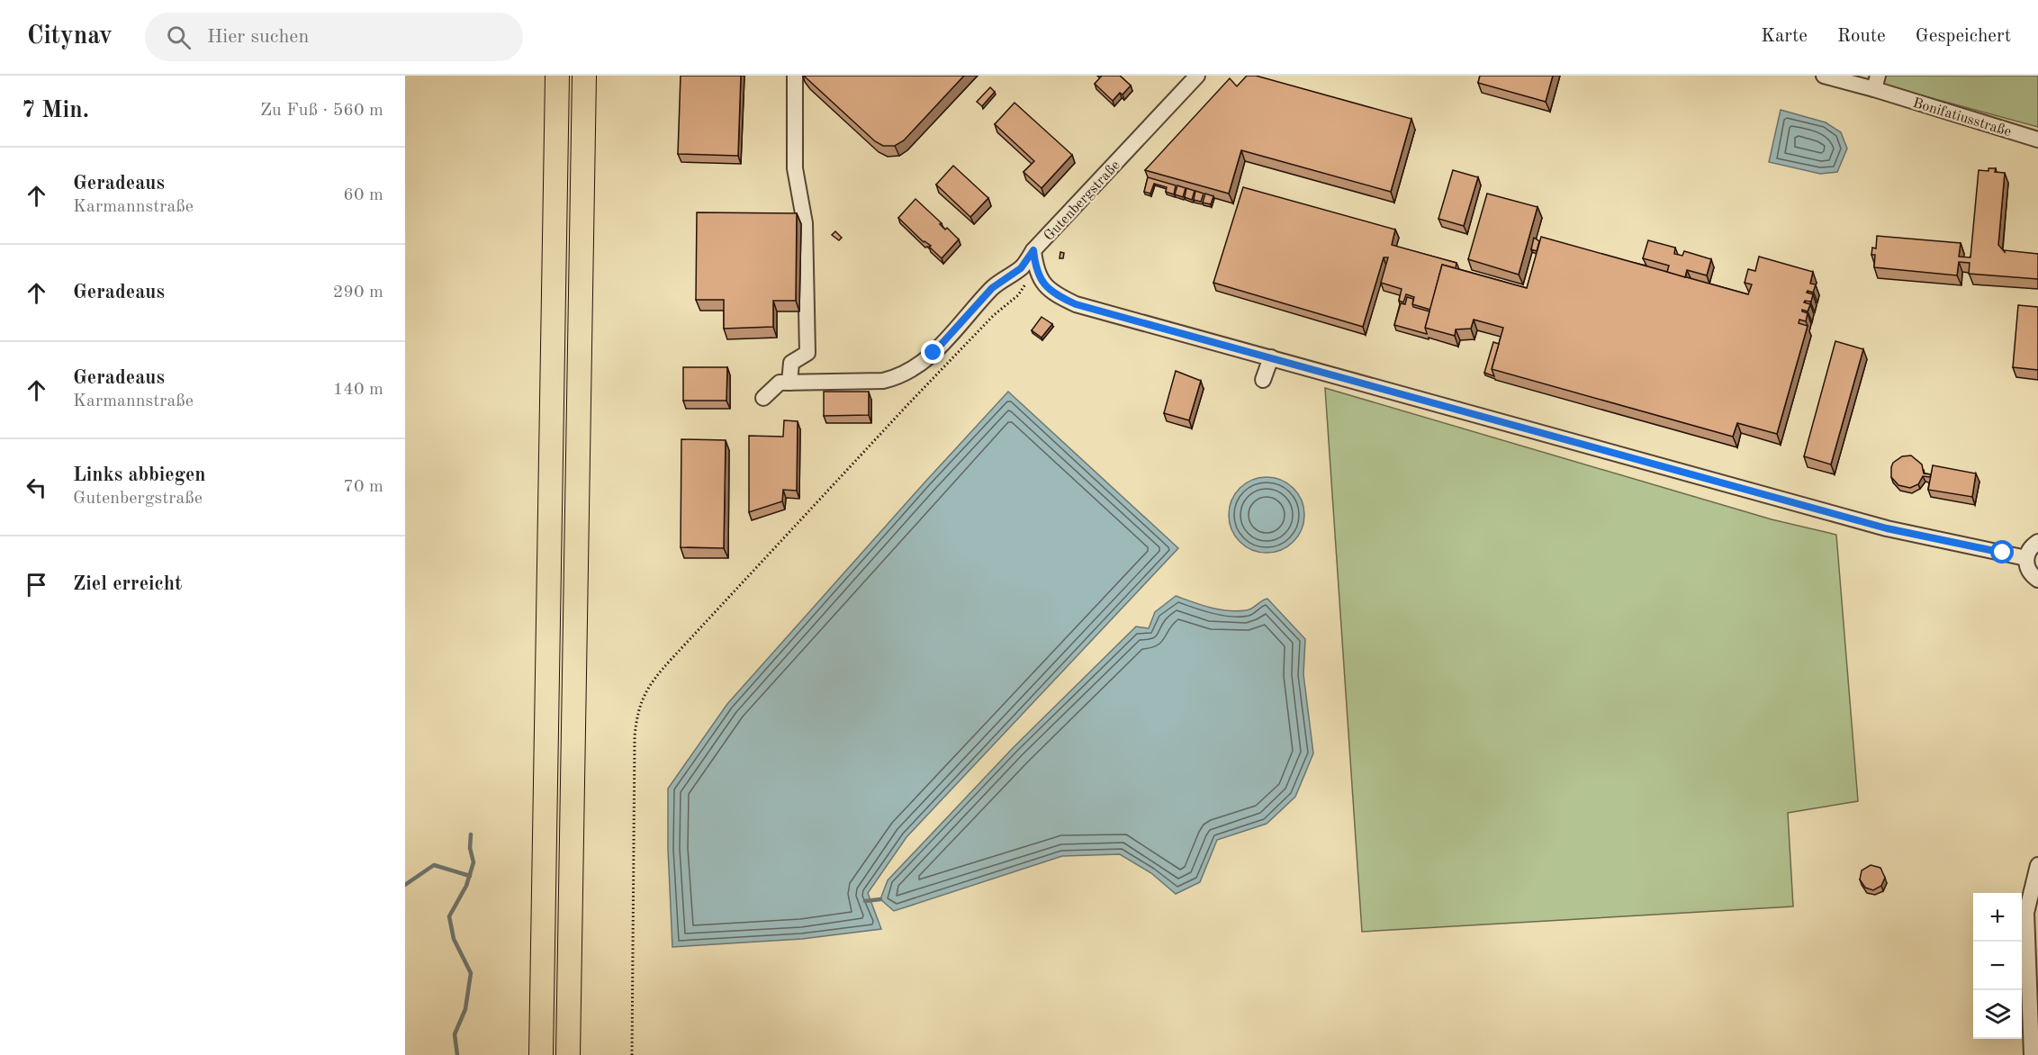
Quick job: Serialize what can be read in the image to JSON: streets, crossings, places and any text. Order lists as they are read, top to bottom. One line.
{"streets":{"street":["Bonifatiusstraße","Gutenbergstraße"]},"page":{"header":"Citynav","search":"Hier suchen","nav":["Karte","Route","Gespeichert"],"heading":["7 Min.","Zu Fuß · 560 m"],"list":[["Geradeaus","Karmannstraße","60 m"],["Geradeaus","290 m"],["Geradeaus","Karmannstraße","140 m"],["Links abbiegen","Gutenbergstraße","70 m"],"Ziel erreicht"],"map_buttons":["+","−"]}}
